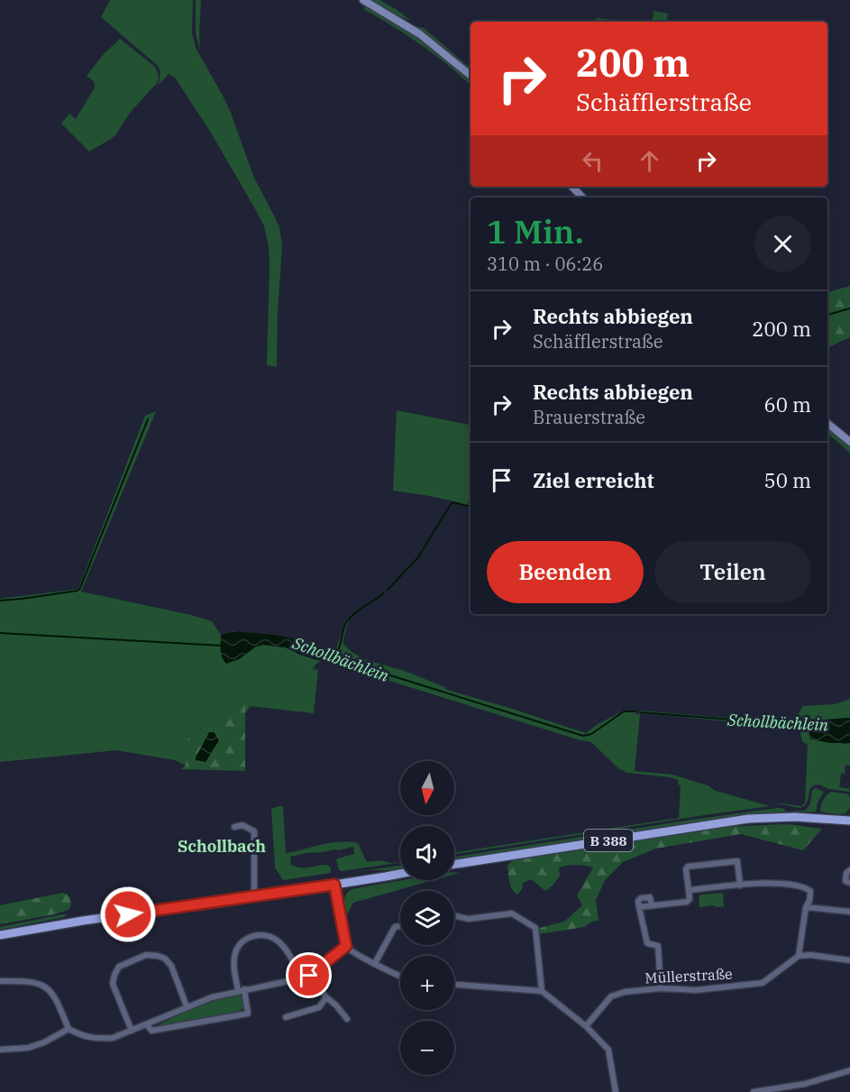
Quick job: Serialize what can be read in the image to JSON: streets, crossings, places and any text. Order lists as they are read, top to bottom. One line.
{"streets":{"main road":["B 388"],"street":["Müllerstraße"]},"districts":["Schollbach"],"water":["Schollbächlein"],"north":"bottom","page":{"turn":["200 m","Schäfflerstraße"],"heading":["1 Min.","310 m · 06:26"],"list":[{"name":"Rechts abbiegen","note":"Schäfflerstraße","value":"200 m"},{"name":"Rechts abbiegen","note":"Brauerstraße","value":"60 m"},{"name":"Ziel erreicht","value":"50 m"}],"buttons":["Beenden","Teilen"],"map_buttons":["+","−"]}}
